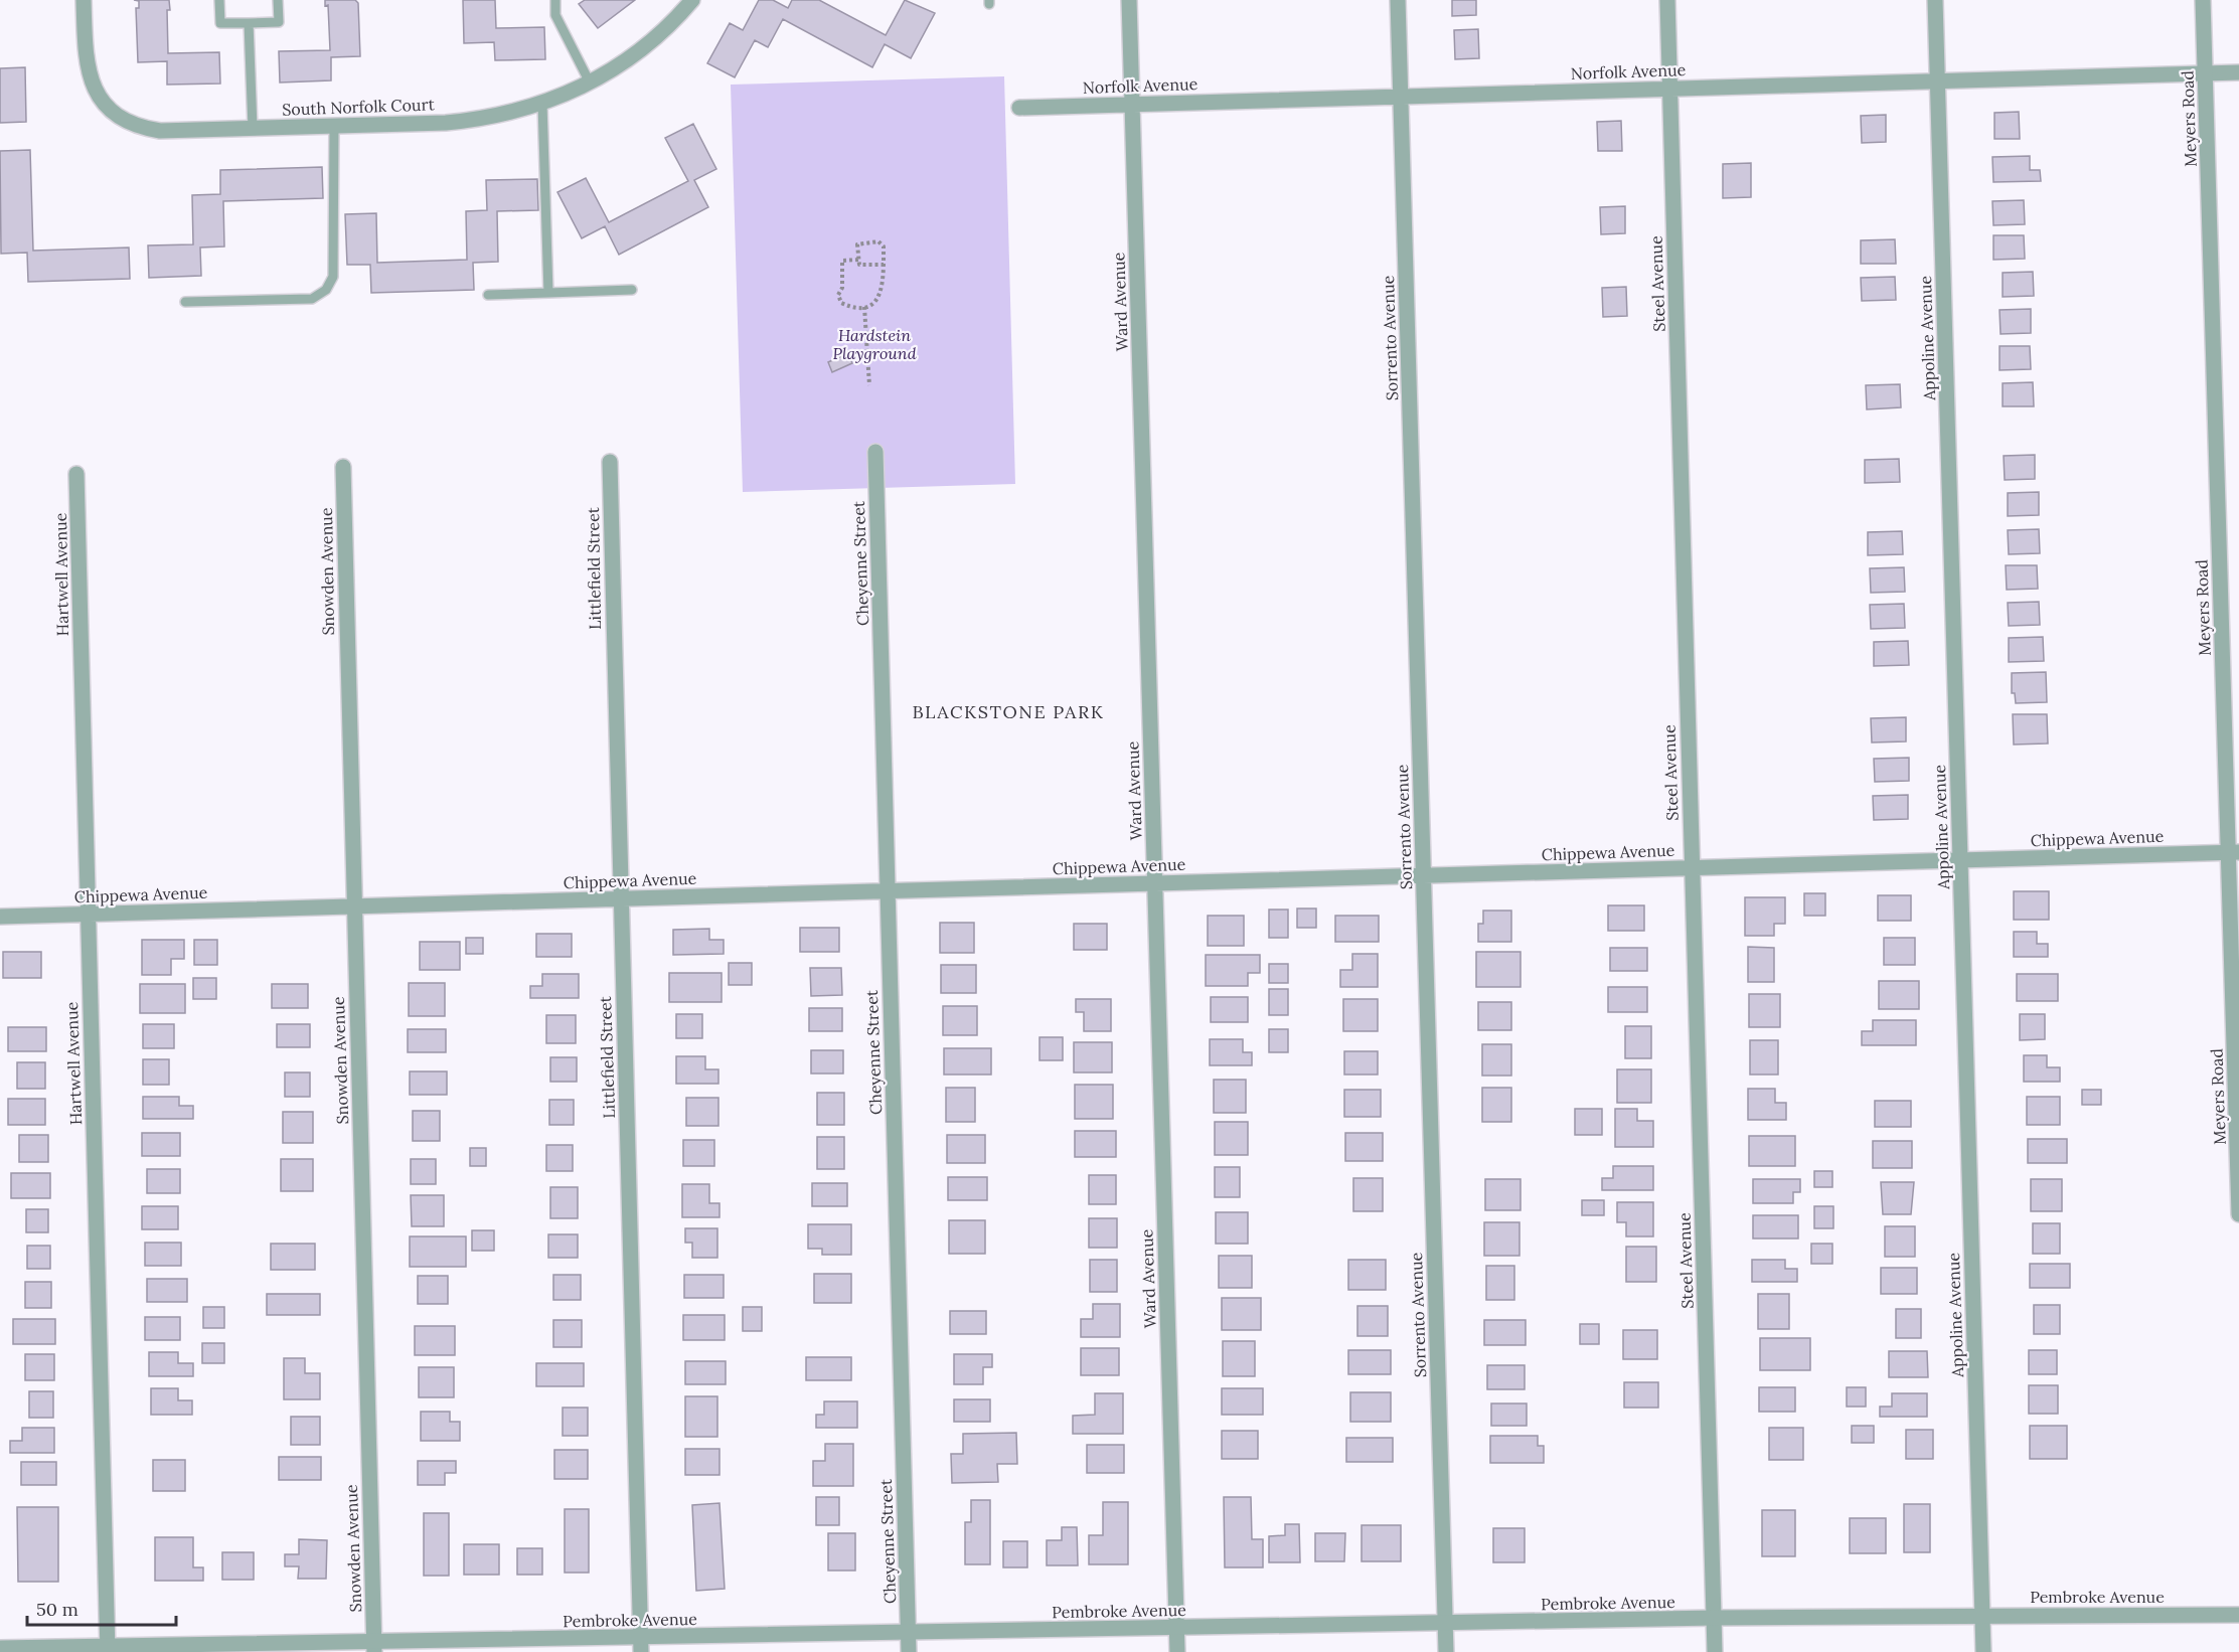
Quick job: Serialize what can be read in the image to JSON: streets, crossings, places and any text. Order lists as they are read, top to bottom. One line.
{"streets":{"street":["Norfolk Avenue","South Norfolk Court","Meyers Road","Steel Avenue","Ward Avenue","Sorrento Avenue","Appoline Avenue","Cheyenne Street","Littlefield Street","Snowden Avenue","Hartwell Avenue","Chippewa Avenue","Pembroke Avenue"]},"crossings":[["Norfolk Avenue","Meyers Road"],["Norfolk Avenue","Steel Avenue"],["Norfolk Avenue","Ward Avenue"],["Norfolk Avenue","Sorrento Avenue"],["Norfolk Avenue","Appoline Avenue"],["Meyers Road","Chippewa Avenue"],["Steel Avenue","Chippewa Avenue"],["Steel Avenue","Pembroke Avenue"],["Ward Avenue","Chippewa Avenue"],["Ward Avenue","Pembroke Avenue"],["Sorrento Avenue","Chippewa Avenue"],["Sorrento Avenue","Pembroke Avenue"],["Appoline Avenue","Chippewa Avenue"],["Appoline Avenue","Pembroke Avenue"],["Cheyenne Street","Chippewa Avenue"],["Cheyenne Street","Pembroke Avenue"],["Littlefield Street","Chippewa Avenue"],["Littlefield Street","Pembroke Avenue"],["Snowden Avenue","Chippewa Avenue"],["Snowden Avenue","Pembroke Avenue"],["Hartwell Avenue","Chippewa Avenue"],["Hartwell Avenue","Pembroke Avenue"]],"districts":["BLACKSTONE PARK"],"parks":["Hardstein Playground"],"scale_bar":"50 m"}
